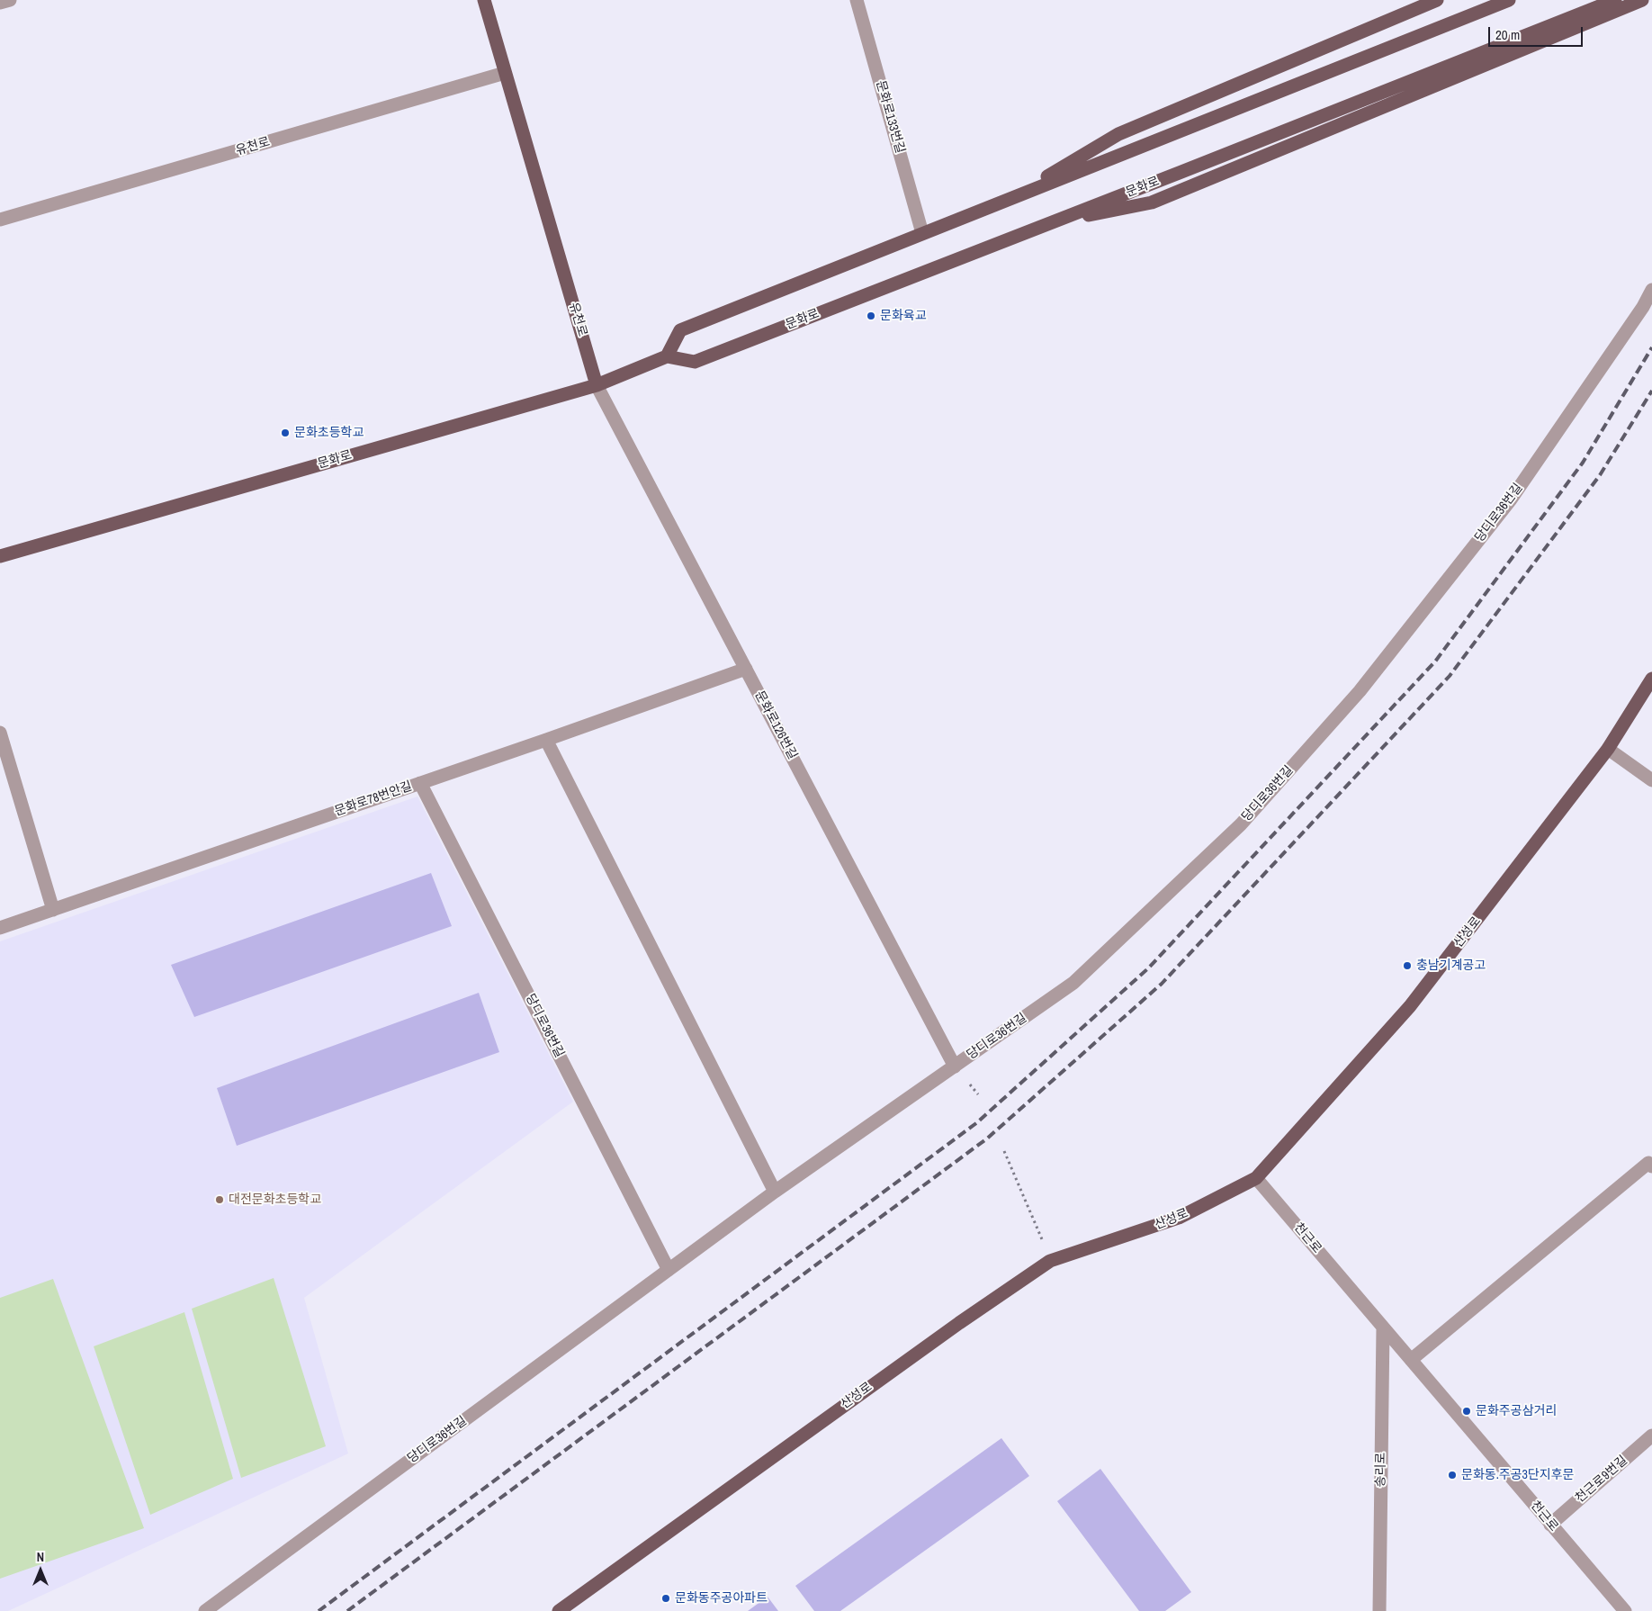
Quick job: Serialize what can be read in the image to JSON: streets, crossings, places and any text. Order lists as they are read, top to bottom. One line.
{"streets":{"main road":["유천로","문화로","산성로"],"street":["문화로133번길","당디로36번길","문화로126번길","문화로78번안길","천근로","송리로","천근로9번길"]},"crossings":[["유천로","문화로"],["유천로","문화로126번길"],["문화로","문화로126번길"],["당디로36번길","문화로126번길"],["당디로36번길","문화로78번안길"],["문화로126번길","문화로78번안길"],["산성로","천근로"],["천근로","송리로"],["천근로","천근로9번길"]],"places":["문화육교","문화초등학교","충남기계공고","대전문화초등학교","문화주공삼거리","문화동.주공3단지후문","문화동주공아파트"],"scale_bar":"20 m","north":"top"}
